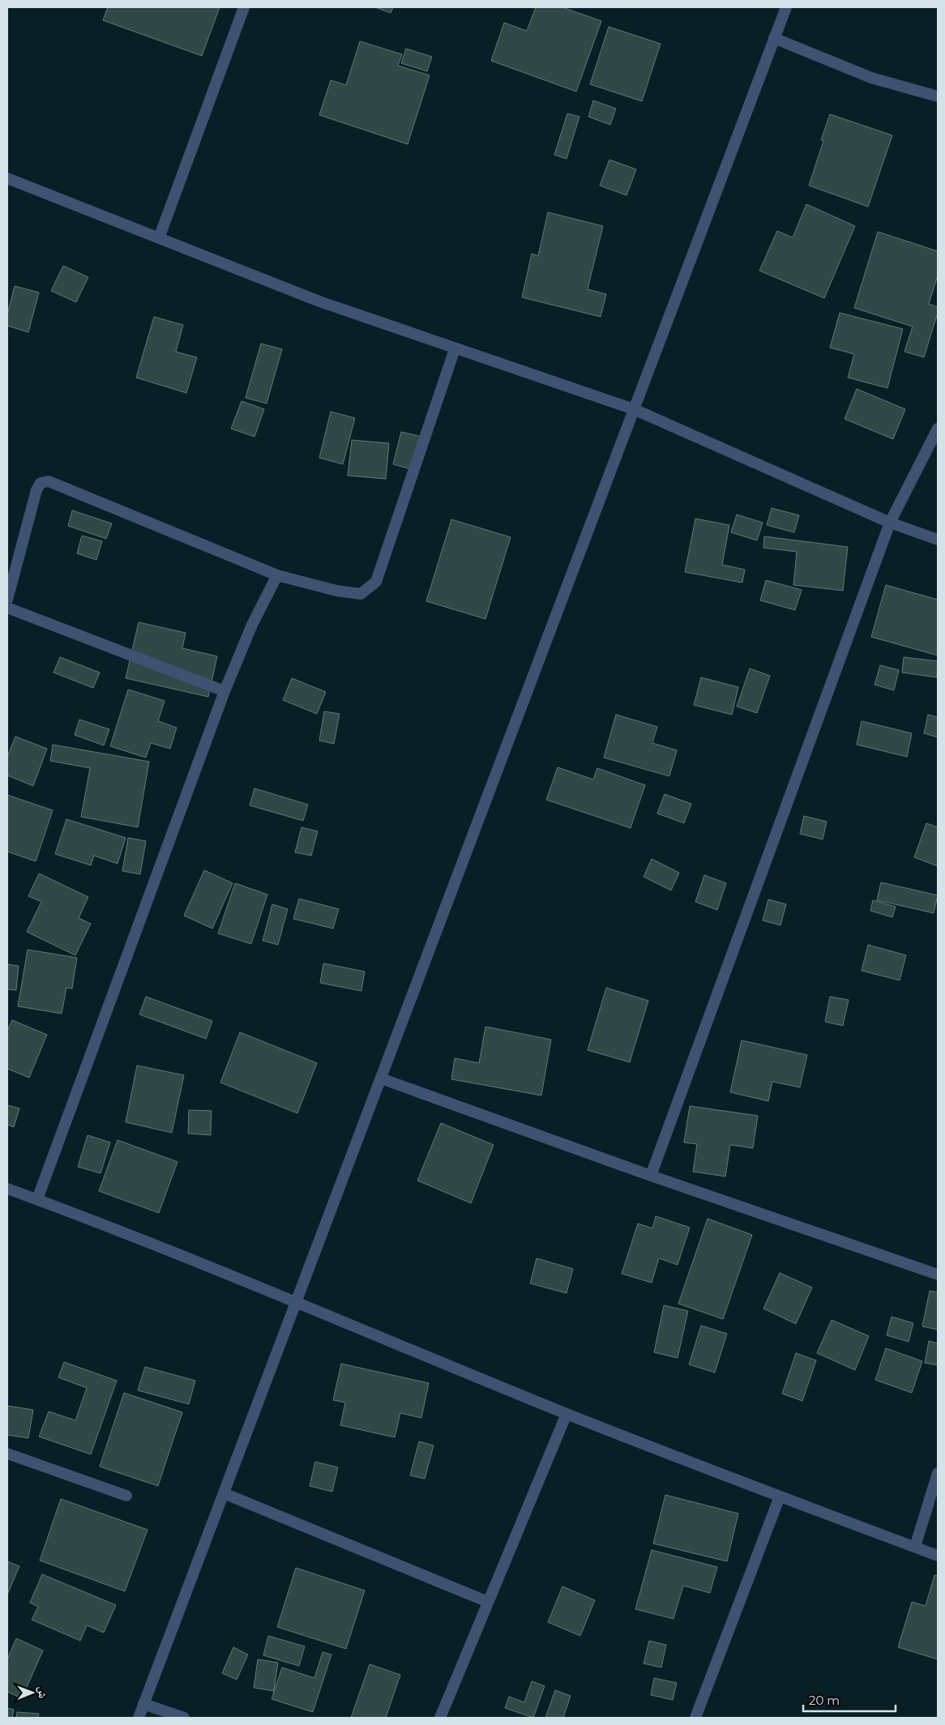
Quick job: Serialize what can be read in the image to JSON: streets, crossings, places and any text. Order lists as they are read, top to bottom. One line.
{"scale_bar":"20 m","north":"right"}
